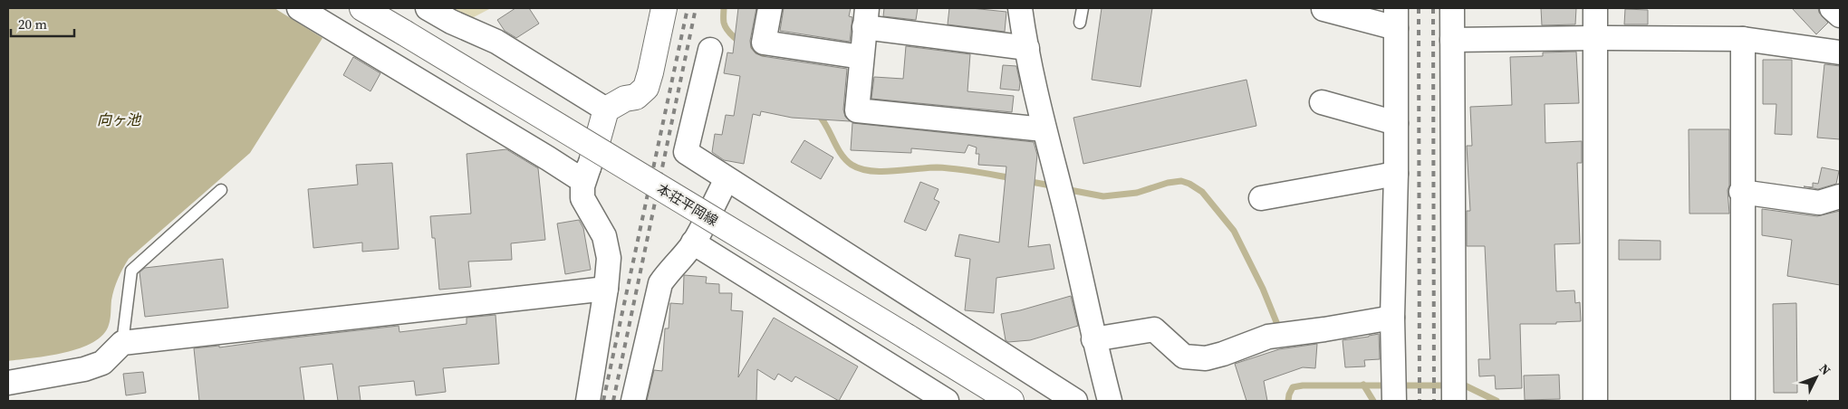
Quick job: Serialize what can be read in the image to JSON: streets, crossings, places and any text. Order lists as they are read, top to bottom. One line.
{"streets":{"main road":["本荘平岡線"]},"water":["向ヶ池"],"scale_bar":"20 m","north":"top right"}
